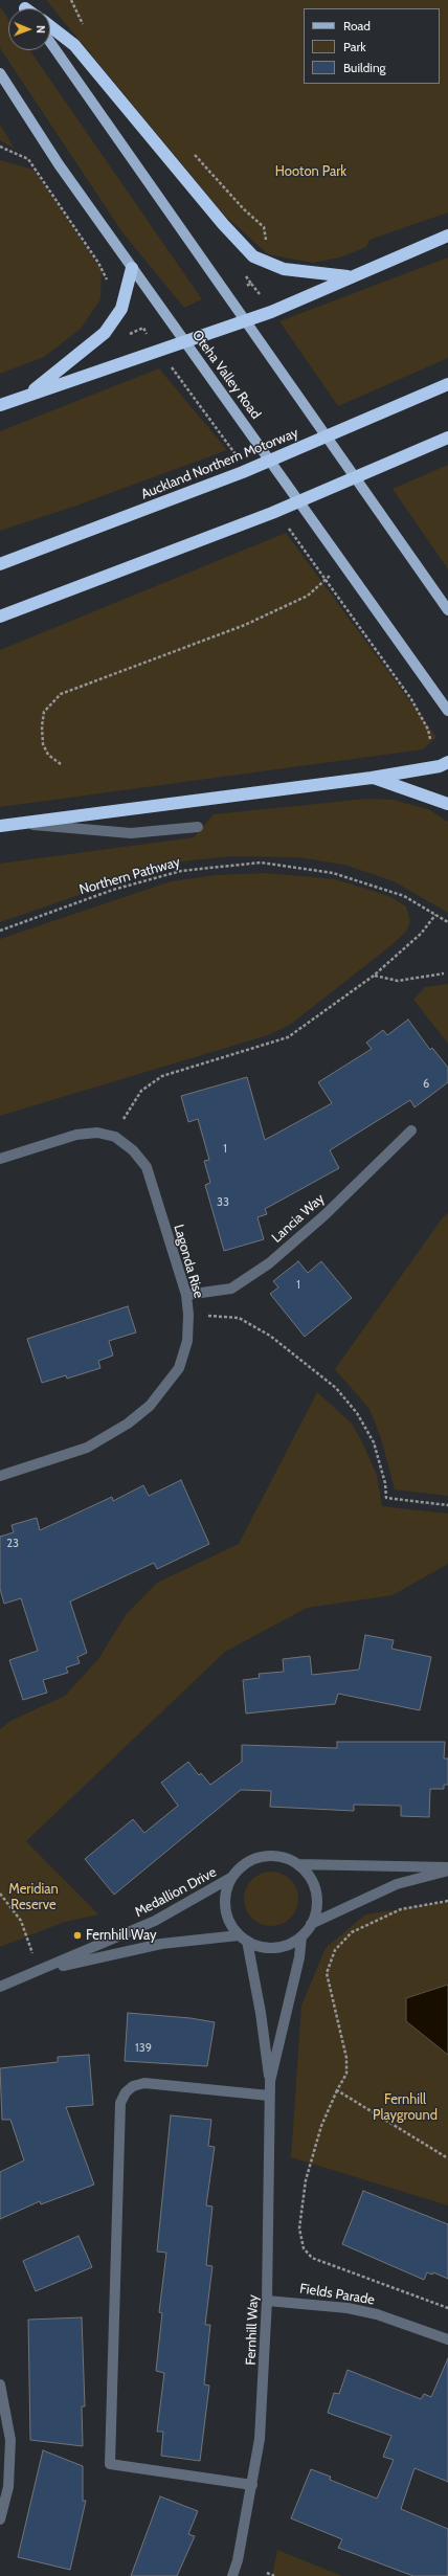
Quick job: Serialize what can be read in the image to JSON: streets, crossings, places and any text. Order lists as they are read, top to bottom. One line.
{"streets":{"highway":["Auckland Northern Motorway"],"main road":["Oteha Valley Road"],"street":["Lancia Way","Lagonda Rise","Medallion Drive","Fields Parade","Fernhill Way"],"path":["Northern Pathway"]},"crossings":[["Lancia Way","Lagonda Rise"],["Medallion Drive","Fernhill Way"],["Fields Parade","Fernhill Way"]],"parks":["Hooton Park","Meridian Reserve","Fernhill Playground"],"places":["Fernhill Way"],"house_numbers":["6","1","33","1","23","139"],"legend":["Road","Park","Building"],"north":"right"}
